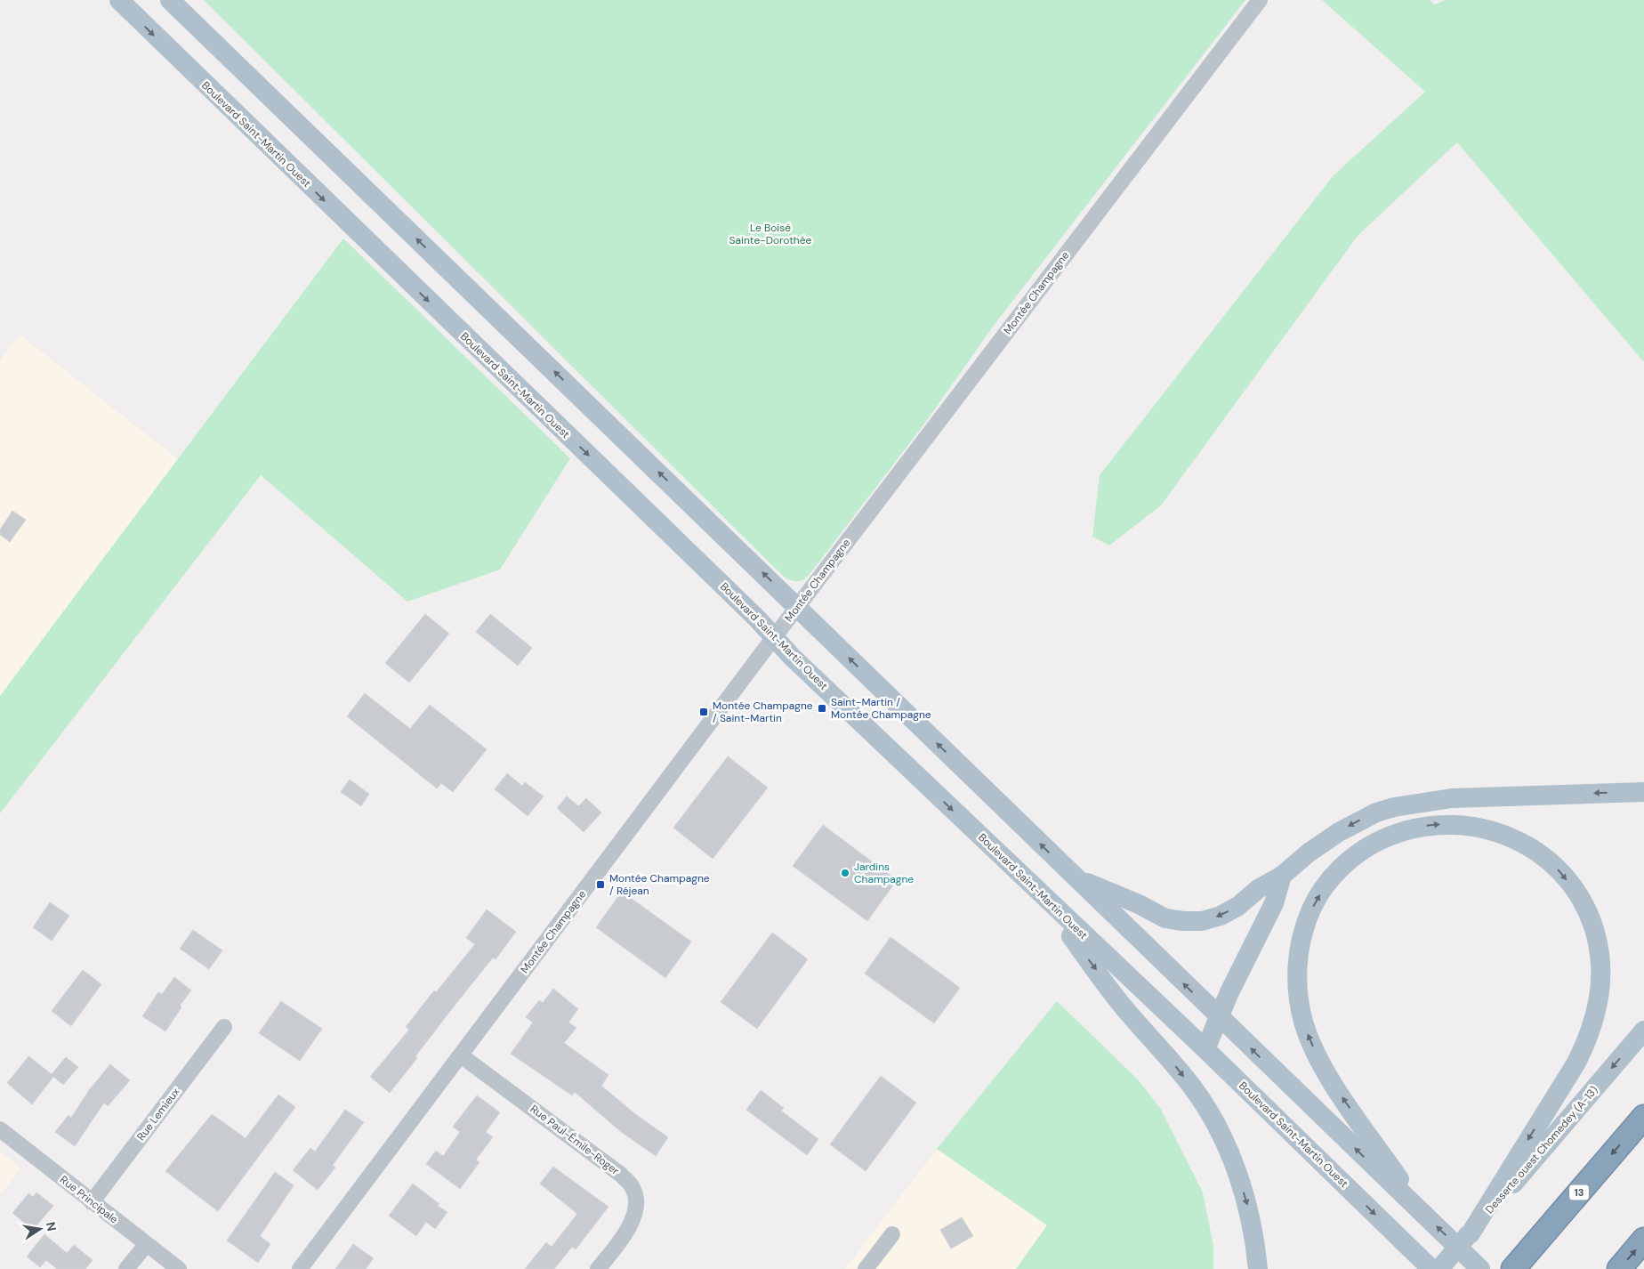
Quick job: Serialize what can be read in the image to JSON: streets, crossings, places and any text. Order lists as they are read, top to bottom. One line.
{"streets":{"highway":["13"],"main road":["Boulevard Saint-Martin Ouest","Desserte ouest Chomedey (A-13)"],"street":["Montée Champagne","Rue Lemieux","Rue Paul-Émile-Roger","Rue Principale"]},"crossings":[["Boulevard Saint-Martin Ouest","Montée Champagne"],["Montée Champagne","Rue Paul-Émile-Roger"],["Rue Lemieux","Rue Principale"]],"one_way":["Desserte ouest Chomedey (A-13)"],"parks":["Le Boisé Sainte-Dorothée"],"places":{"transit":["Saint-Martin / Montée Champagne","Montée Champagne / Saint-Martin","Montée Champagne / Réjean"],"other":["Jardins Champagne"]},"north":"right"}
